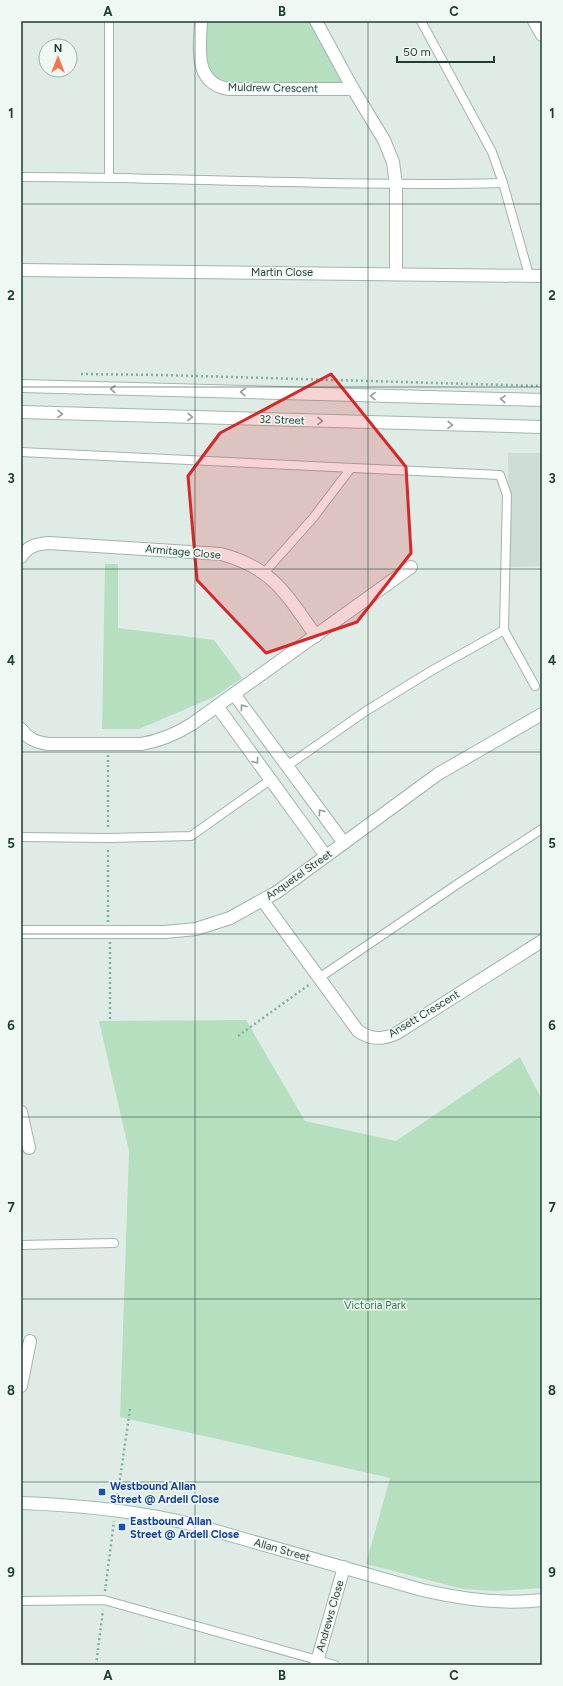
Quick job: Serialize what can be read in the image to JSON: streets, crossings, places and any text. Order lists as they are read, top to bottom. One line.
{"streets":{"street":["Muldrew Crescent","Martin Close","32 Street","Armitage Close","Anquetel Street","Ansett Crescent","Allan Street","Andrews Close"]},"crossings":[["Anquetel Street","Ansett Crescent"],["Allan Street","Andrews Close"]],"parks":["Victoria Park"],"places":{"transit":["Westbound Allan Street @ Ardell Close","Eastbound Allan Street @ Ardell Close"]},"scale_bar":"50 m","north":"top","grid":{"columns":["A","B","C"],"rows":["1","2","3","4","5","6","7","8","9"]}}
